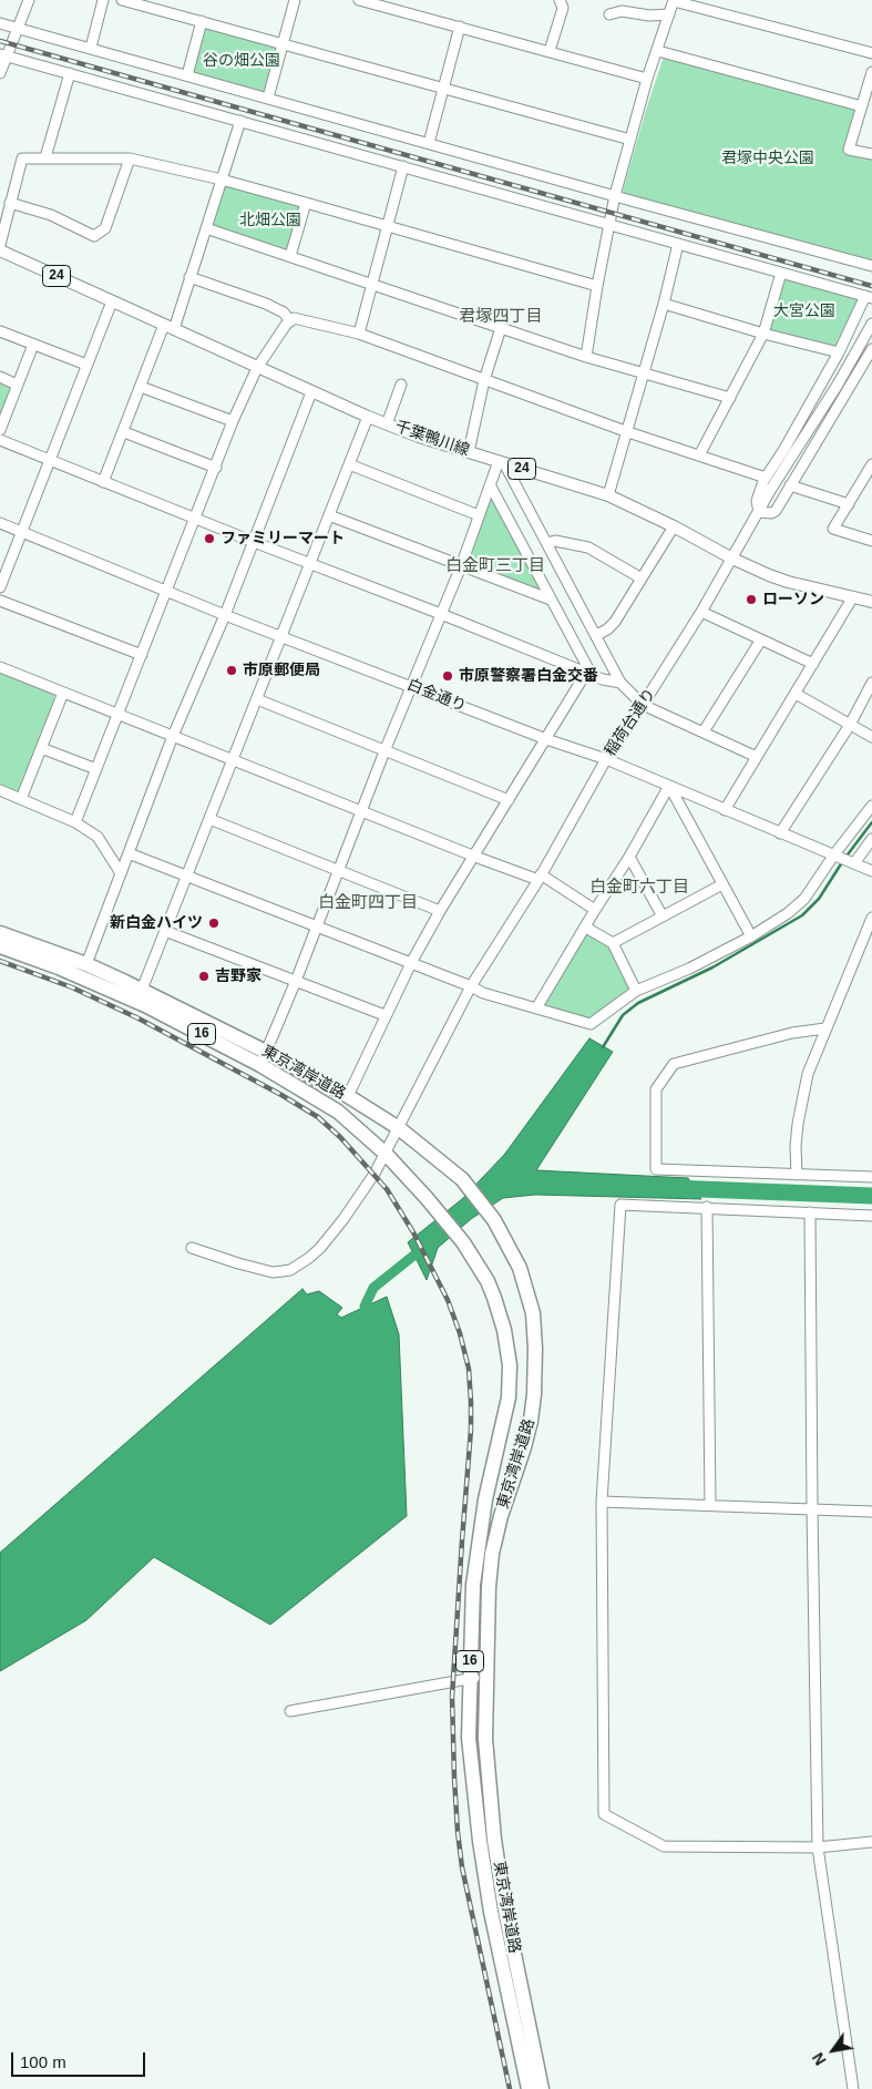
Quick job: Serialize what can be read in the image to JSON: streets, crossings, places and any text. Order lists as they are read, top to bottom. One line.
{"streets":{"highway":["16","東京湾岸道路"],"main road":["24","千葉鴨川線"],"street":["白金通り","稲荷台通り"]},"crossings":[["千葉鴨川線","稲荷台通り"],["白金通り","稲荷台通り"],["稲荷台通り","東京湾岸道路"]],"districts":["君塚四丁目","白金町三丁目","白金町六丁目","白金町四丁目"],"parks":["谷の畑公園","君塚中央公園","北畑公園","大宮公園"],"places":["ファミリーマート","ローソン","市原郵便局","市原警察署白金交番","新白金ハイツ","吉野家"],"scale_bar":"100 m","north":"bottom left"}
